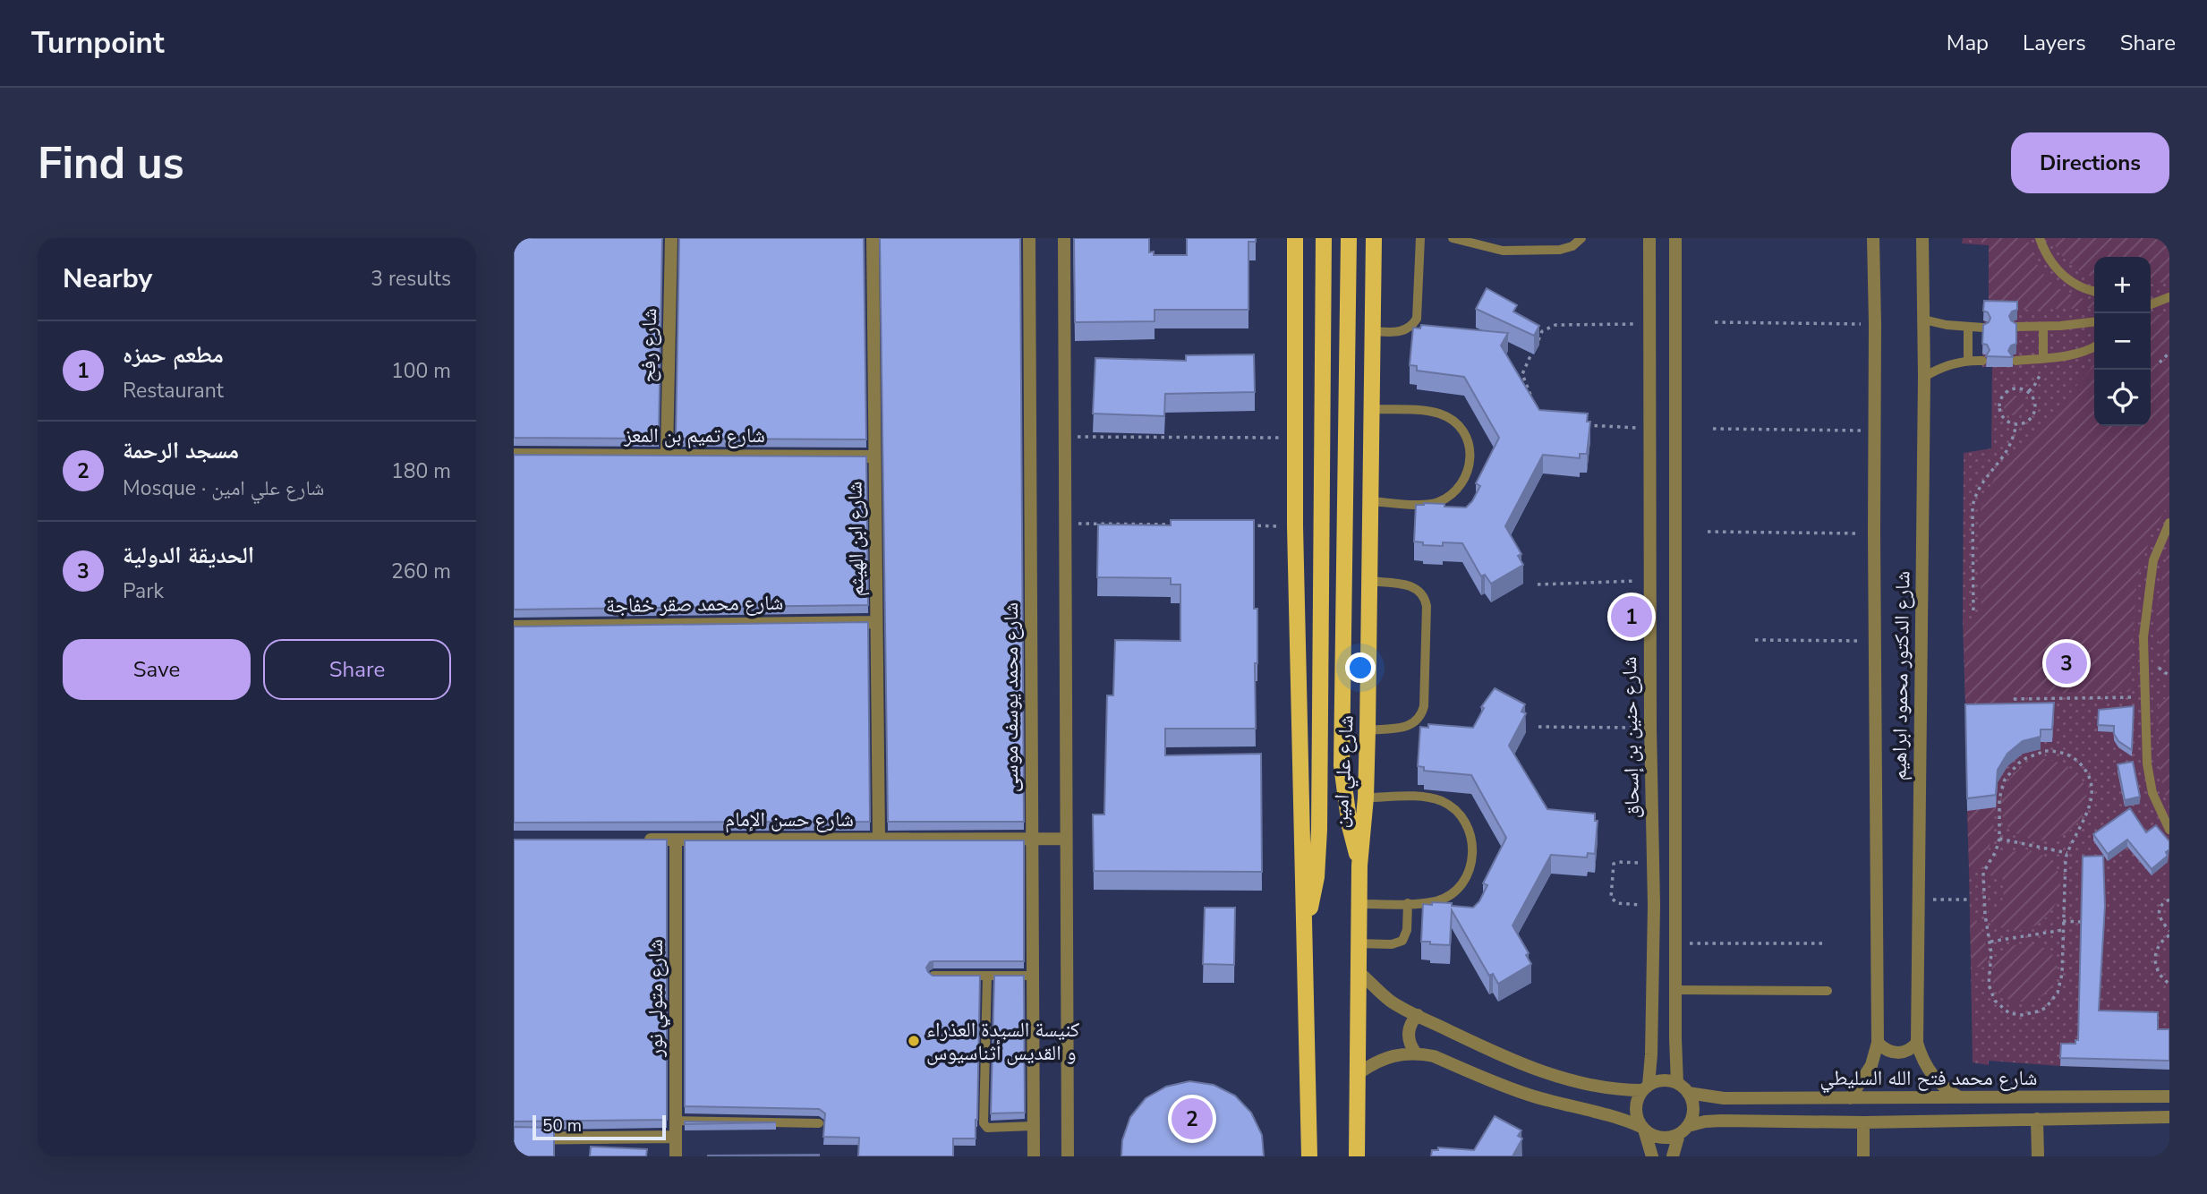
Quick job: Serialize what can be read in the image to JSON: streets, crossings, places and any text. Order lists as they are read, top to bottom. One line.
{"streets":{"main road":["شارع علي امين"],"street":["شارع رفح","شارع تميم بن المعز","شارع ابن الهيثم","شارع محمد صقر خفاجة","شارع الدكتور محمود ابراهيم","شارع محمد يوسف موسى","شارع حنين بن إسحاق","شارع حسن الإمام","شارع متولي نور","شارع محمد فتح الله السليطي"]},"crossings":[["شارع رفح","شارع تميم بن المعز"],["شارع تميم بن المعز","شارع ابن الهيثم"],["شارع ابن الهيثم","شارع محمد صقر خفاجة"],["شارع ابن الهيثم","شارع حسن الإمام"],["شارع الدكتور محمود ابراهيم","شارع محمد فتح الله السليطي"],["شارع محمد يوسف موسى","شارع حسن الإمام"],["شارع حنين بن إسحاق","شارع محمد فتح الله السليطي"],["شارع حسن الإمام","شارع متولي نور"]],"places":["كنيسة السيدة العذراء و القديس أثناسيوس"],"scale_bar":"50 m","page":{"header":"Turnpoint","nav":["Map","Layers","Share"],"buttons":["Directions",["Save","Share"]],"title":"Find us","heading":["Nearby","3 results"],"map_buttons":["+","−"],"list":[{"mark":"1","name":"مطعم حمزه","note":"Restaurant","value":"100 m"},{"mark":"2","name":"مسجد الرحمة","note":"Mosque · شارع علي امين","value":"180 m"},{"mark":"3","name":"الحديقة الدولية","note":"Park","value":"260 m"}],"pins":["1","3","2"],"scale":"50 m"}}
